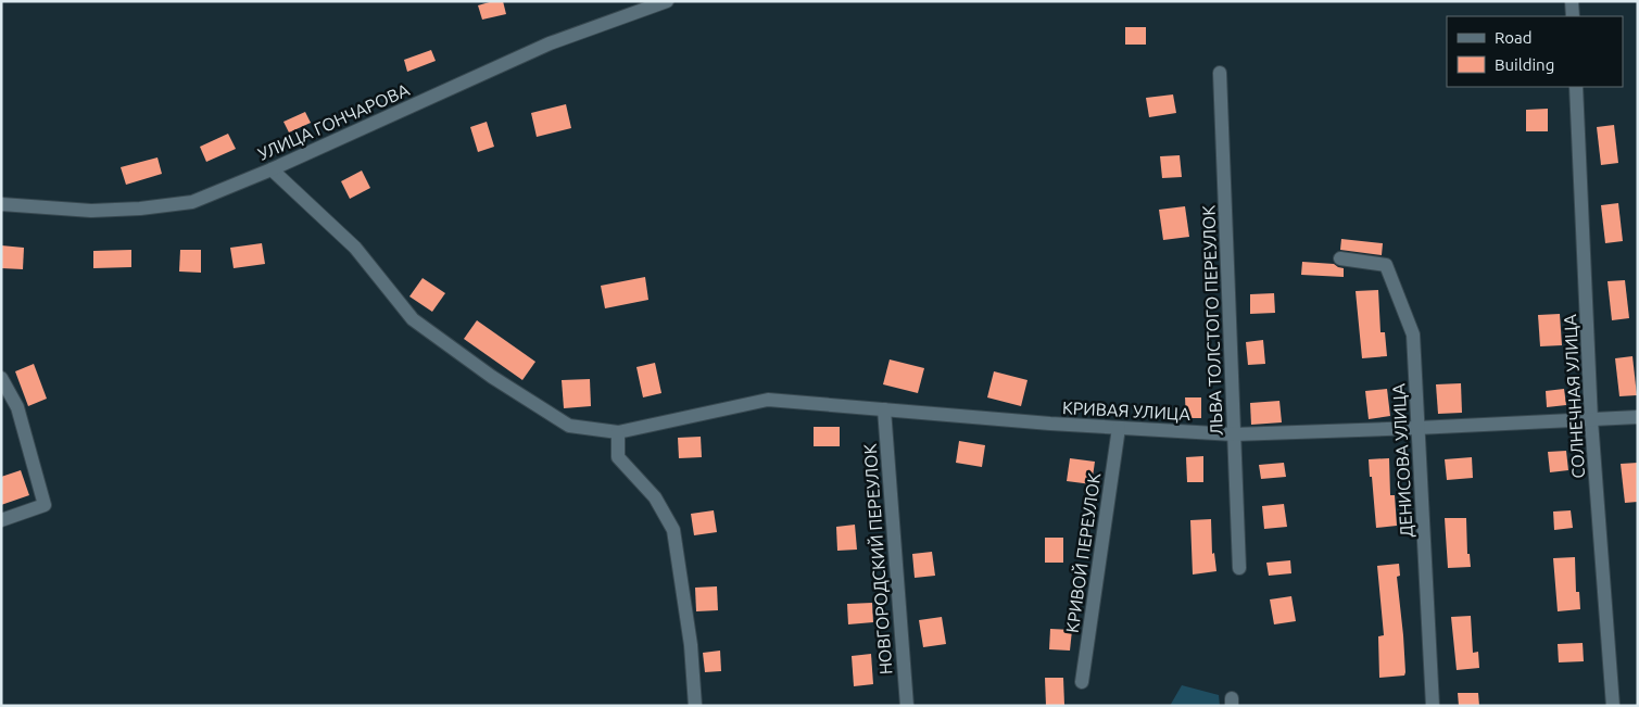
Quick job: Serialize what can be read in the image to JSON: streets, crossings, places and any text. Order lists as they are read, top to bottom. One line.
{"streets":{"street":["УЛИЦА ГОНЧАРОВА","ЛЬВА ТОЛСТОГО ПЕРЕУЛОК","СОЛНЕЧНАЯ УЛИЦА","КРИВАЯ УЛИЦА","ДЕНИСОВА УЛИЦА","КРИВОЙ ПЕРЕУЛОК","НОВГОРОДСКИЙ ПЕРЕУЛОК"]},"crossings":[["УЛИЦА ГОНЧАРОВА","КРИВАЯ УЛИЦА"],["ЛЬВА ТОЛСТОГО ПЕРЕУЛОК","КРИВАЯ УЛИЦА"],["СОЛНЕЧНАЯ УЛИЦА","КРИВАЯ УЛИЦА"],["КРИВАЯ УЛИЦА","ДЕНИСОВА УЛИЦА"],["КРИВАЯ УЛИЦА","КРИВОЙ ПЕРЕУЛОК"],["КРИВАЯ УЛИЦА","НОВГОРОДСКИЙ ПЕРЕУЛОК"]],"legend":["Road","Building"]}
